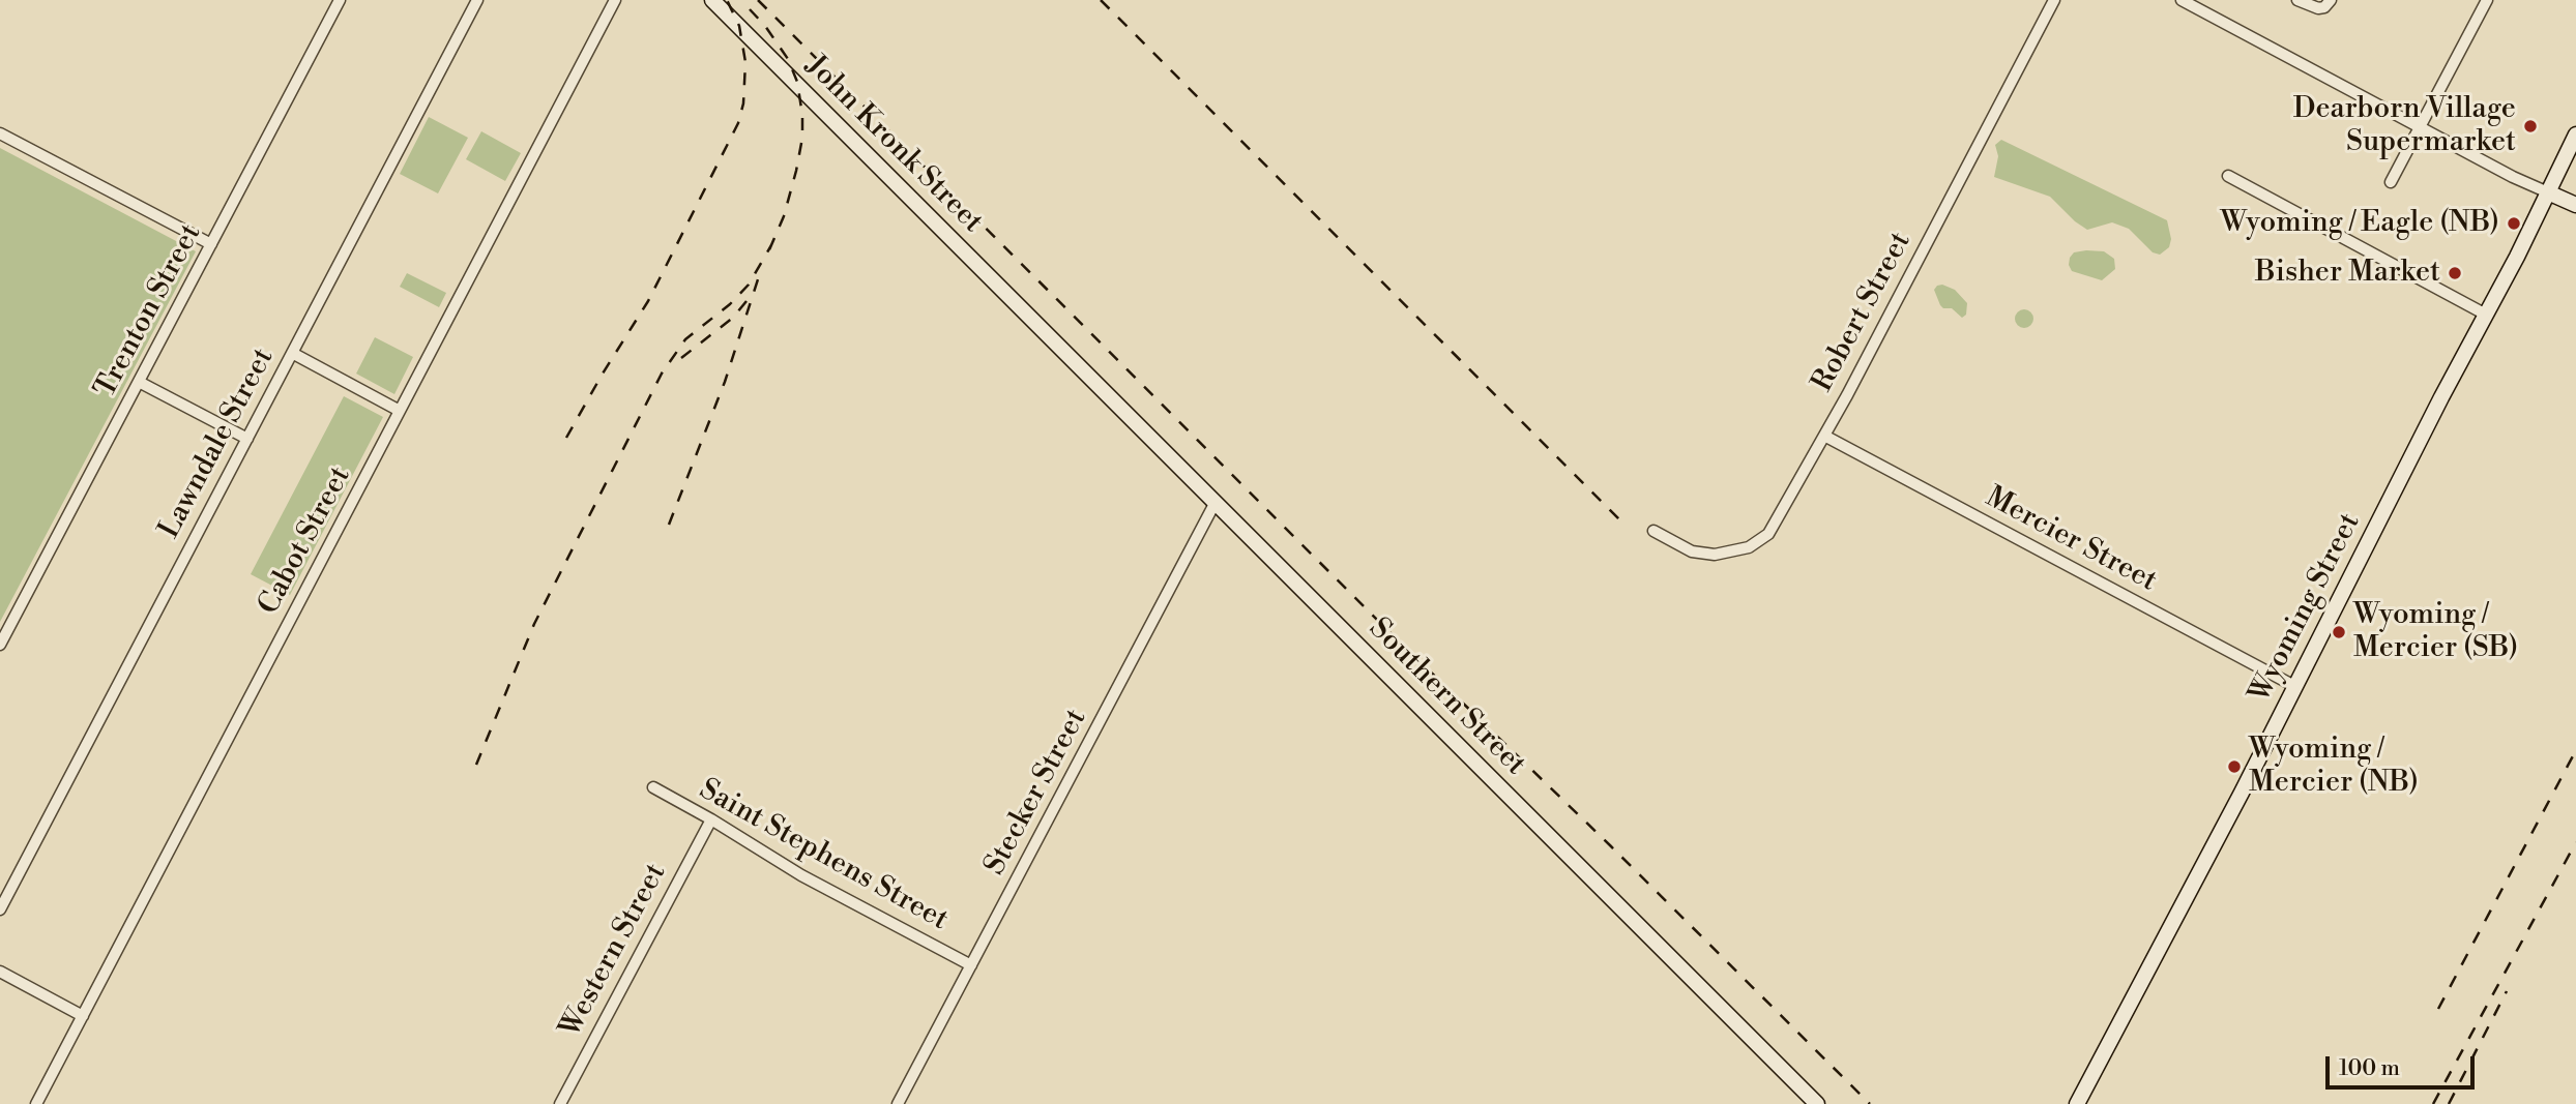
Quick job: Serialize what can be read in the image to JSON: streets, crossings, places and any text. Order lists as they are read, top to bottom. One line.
{"streets":{"street":["John Kronk Street","Trenton Street","Robert Street","Lawndale Street","Mercier Street","Cabot Street","Wyoming Street","Southern Street","Stecker Street","Saint Stephens Street","Western Street"]},"crossings":[["John Kronk Street","Southern Street"],["Robert Street","Mercier Street"],["Mercier Street","Wyoming Street"],["Southern Street","Stecker Street"],["Stecker Street","Saint Stephens Street"],["Saint Stephens Street","Western Street"]],"places":["Dearborn Village Supermarket","Wyoming / Eagle (NB)","Bisher Market","Wyoming / Mercier (SB)","Wyoming / Mercier (NB)"],"scale_bar":"100 m"}
